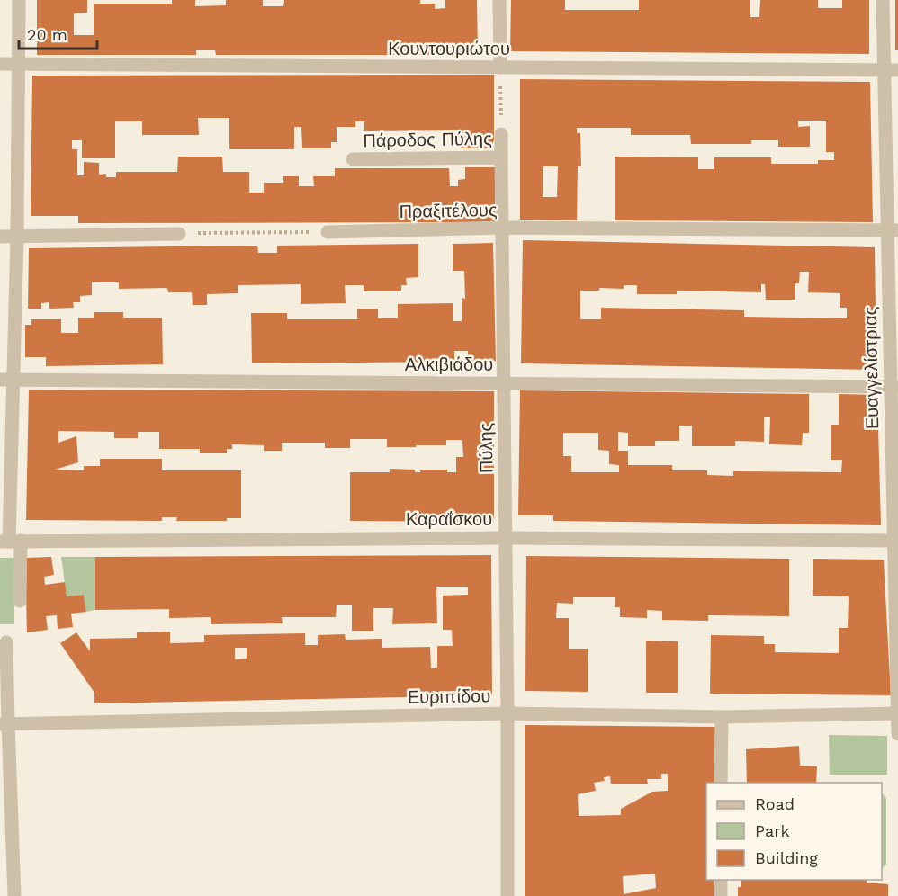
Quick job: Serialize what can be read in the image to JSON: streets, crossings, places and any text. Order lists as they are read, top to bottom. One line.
{"streets":{"street":["Κουντουριώτου","Πάροδος Πύλης","Πραξιτέλους","Αλκιβιάδου","Ευαγγελίστριας","Πύλης","Καραΐσκου","Ευριπίδου"]},"crossings":[["Κουντουριώτου","Ευαγγελίστριας"],["Πάροδος Πύλης","Πύλης"],["Πραξιτέλους","Ευαγγελίστριας"],["Πραξιτέλους","Πύλης"],["Αλκιβιάδου","Ευαγγελίστριας"],["Αλκιβιάδου","Πύλης"],["Ευαγγελίστριας","Καραΐσκου"],["Ευαγγελίστριας","Ευριπίδου"],["Πύλης","Καραΐσκου"],["Πύλης","Ευριπίδου"]],"legend":["Road","Park","Building"],"scale_bar":"20 m"}
